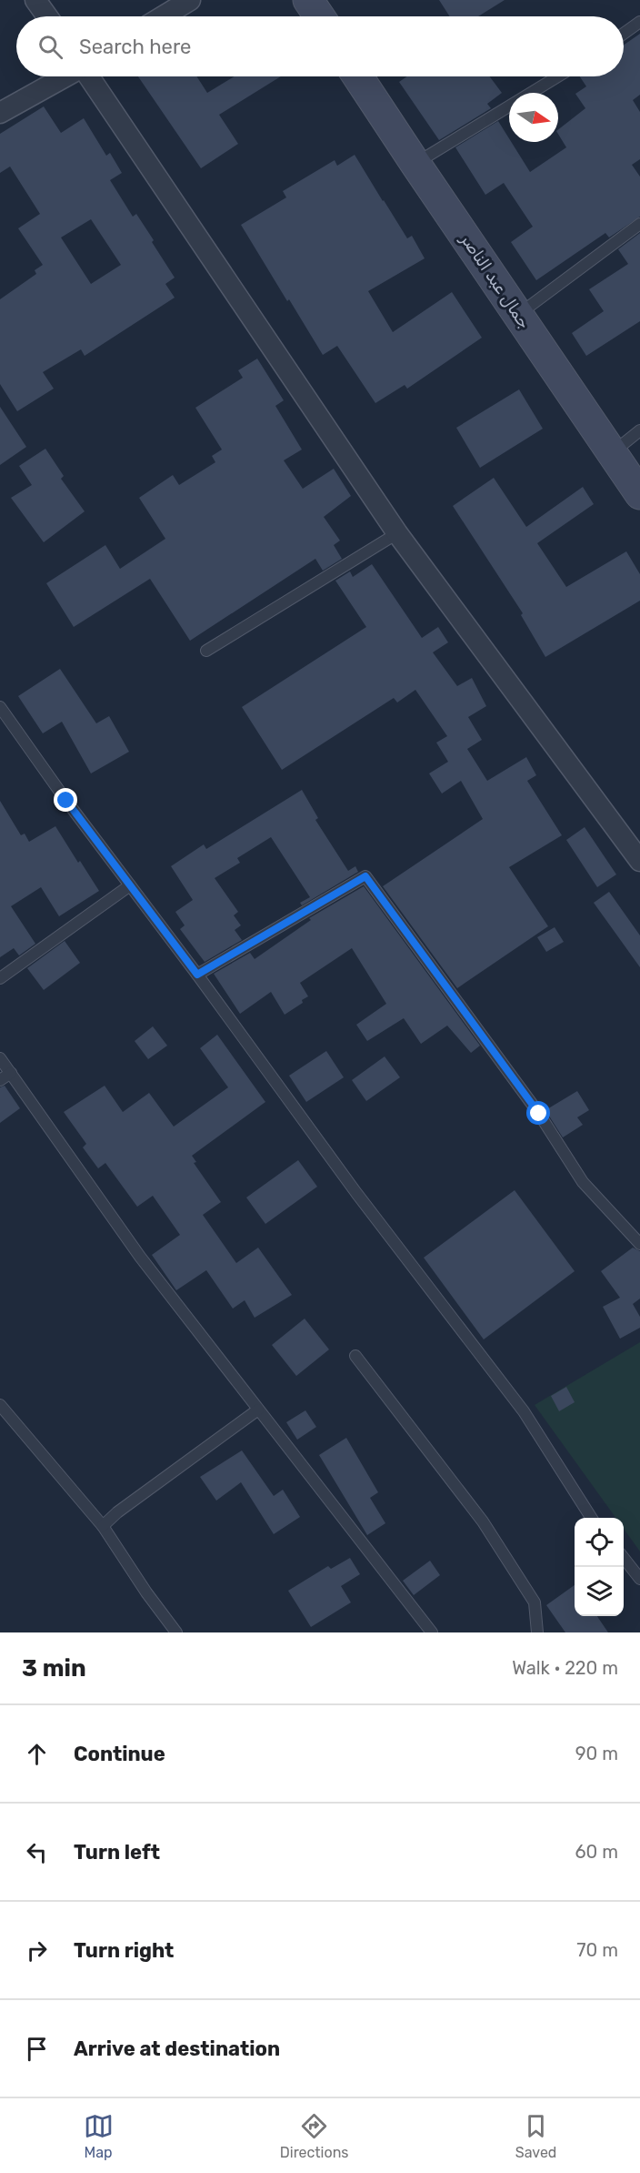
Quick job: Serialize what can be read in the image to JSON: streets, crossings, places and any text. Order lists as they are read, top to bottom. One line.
{"streets":{"main road":["جمال عبد الناصر"]},"north":"right","page":{"search":"Search here","heading":["3 min","Walk · 220 m"],"list":[["Continue","90 m"],["Turn left","60 m"],["Turn right","70 m"],"Arrive at destination"],"nav":["Map","Directions","Saved"]}}
